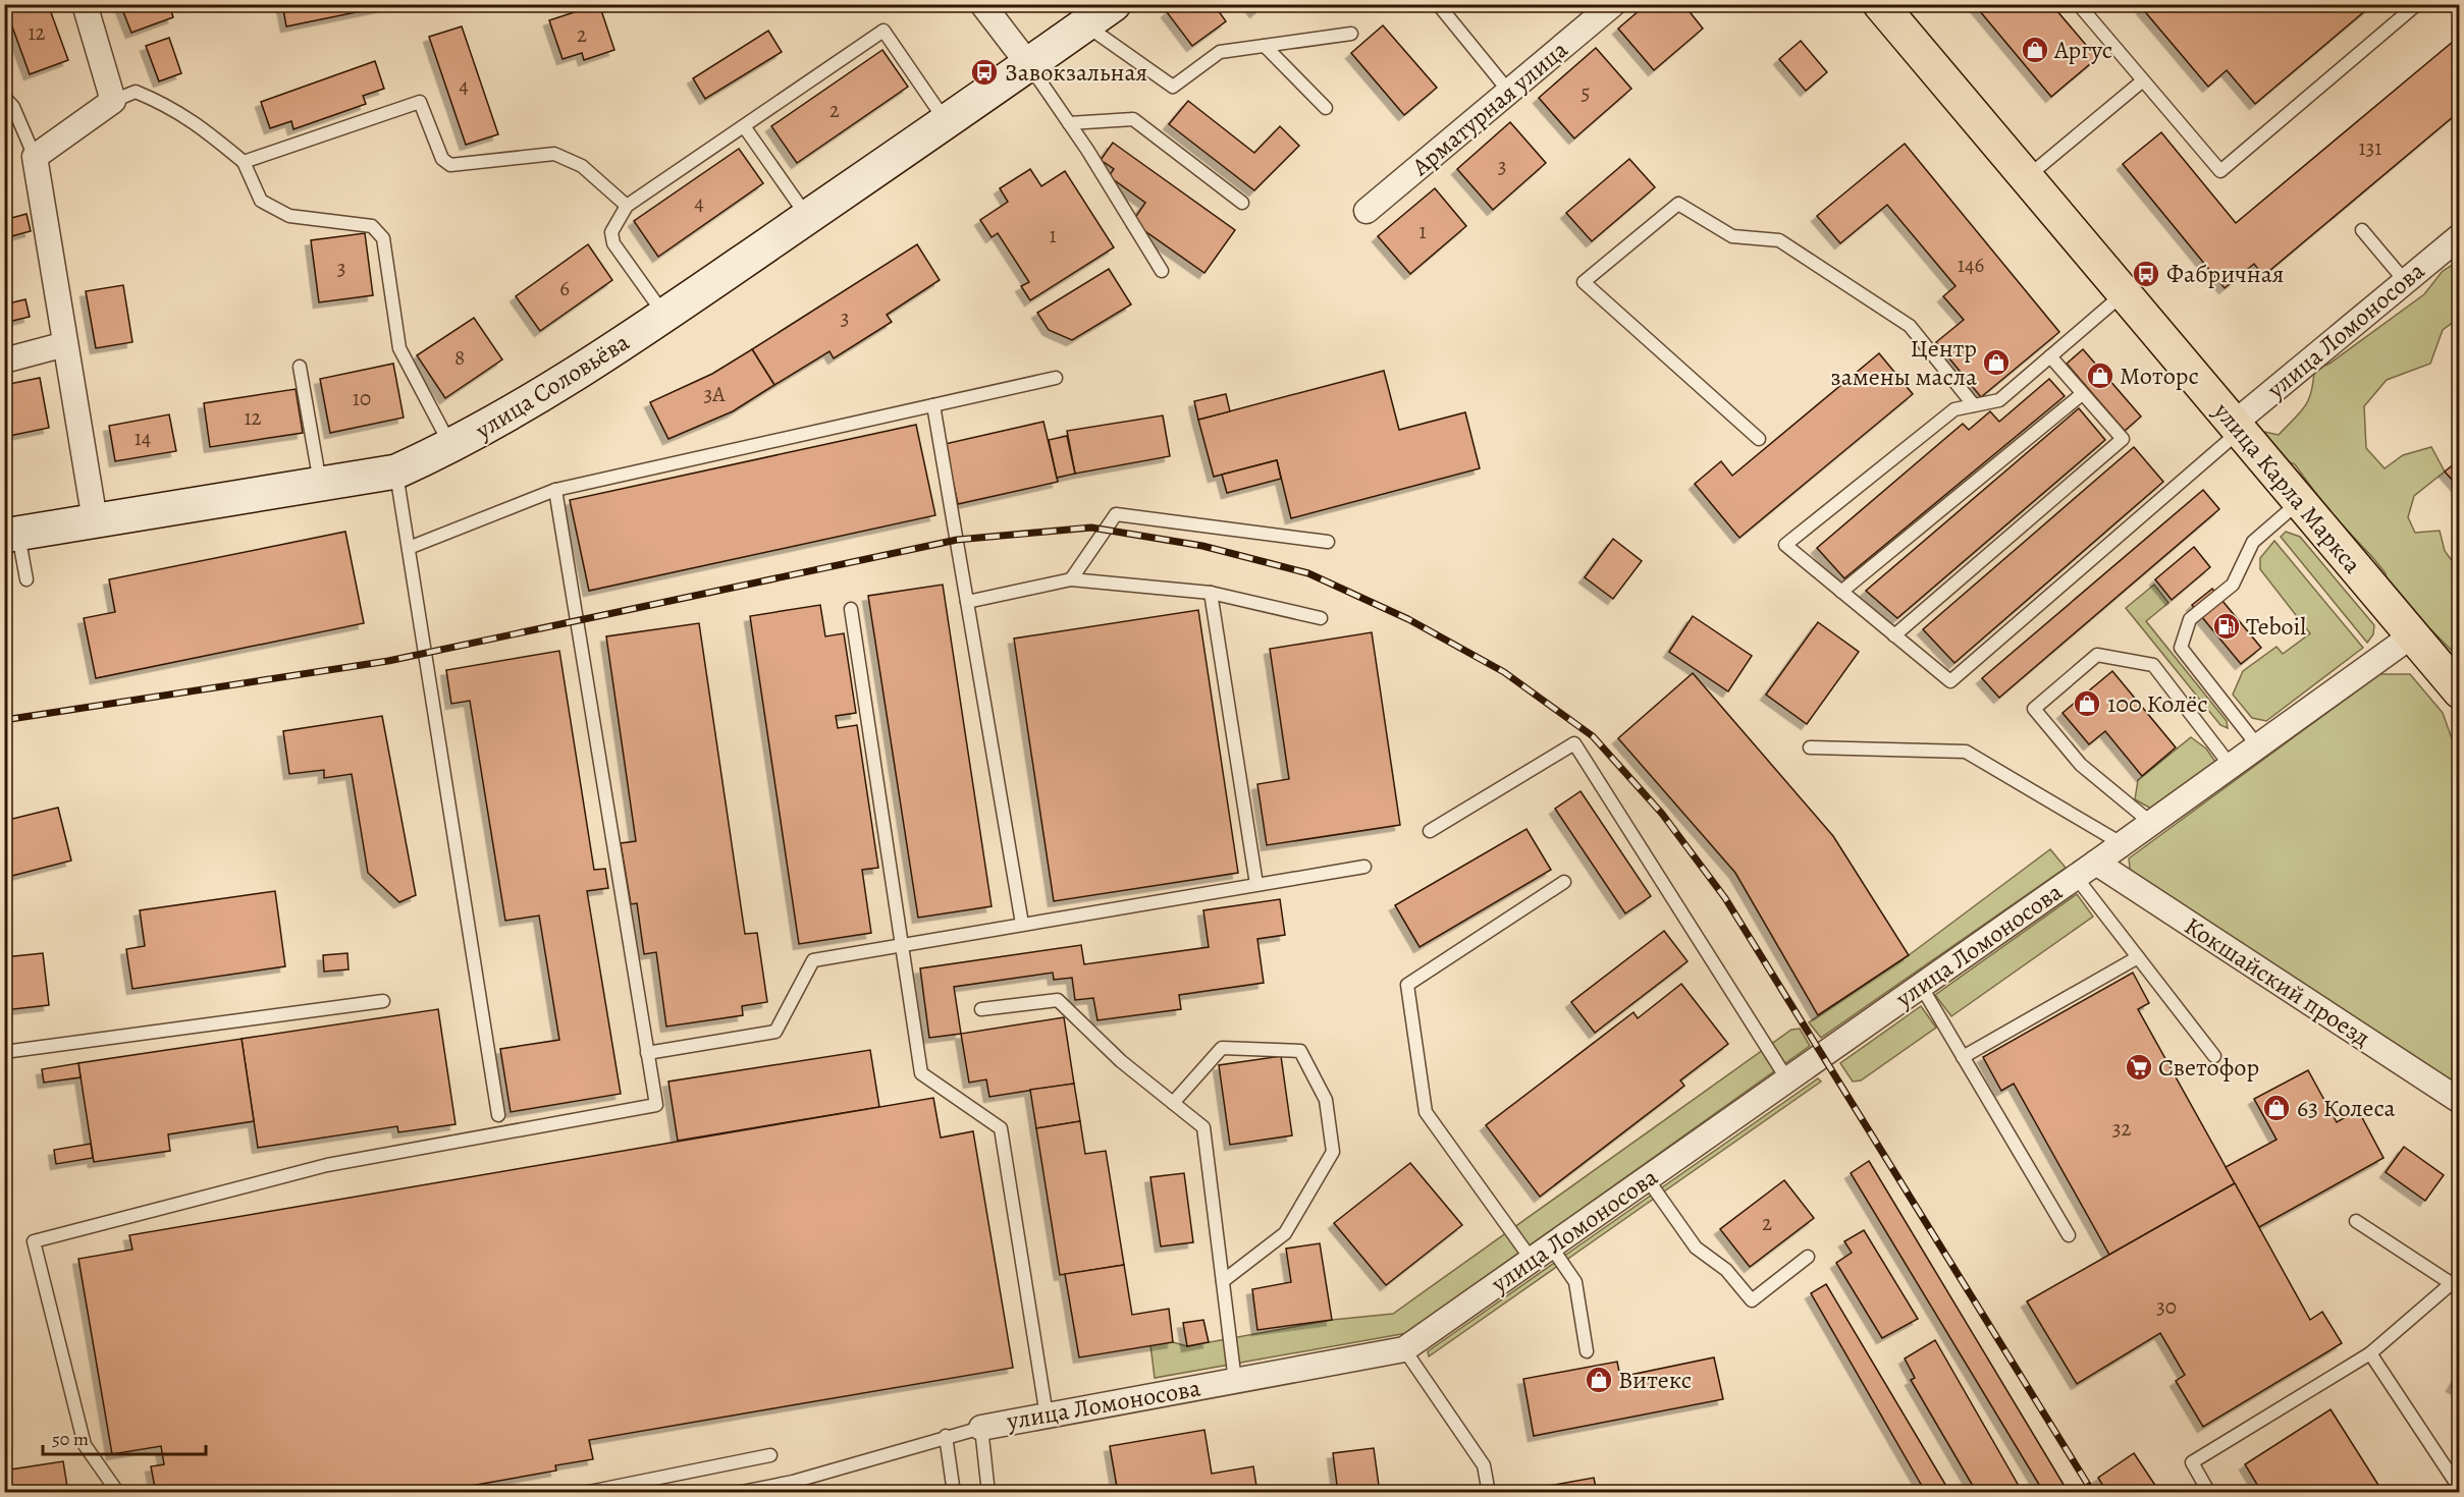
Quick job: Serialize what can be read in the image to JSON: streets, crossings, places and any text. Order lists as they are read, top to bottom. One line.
{"streets":{"main road":["улица Карла Маркса"],"street":["Арматурная улица","улица Ломоносова","улица Соловьёва","Кокшайский проезд"]},"crossings":[["улица Ломоносова","улица Карла Маркса"],["улица Ломоносова","Кокшайский проезд"]],"places":{"shop":["Аргус","Центр замены масла","Моторс","100 Колёс","63 Колеса","Витекс"],"bus stop":["Завокзальная","Фабричная"],"fuel station":["Teboil"],"supermarket":["Светофор"]},"house_numbers":["12","2","4","5","2","131","3","4","1","1","146","3","6","3","8","3А","10","12","14","32","2","30"],"scale_bar":"50 m"}
